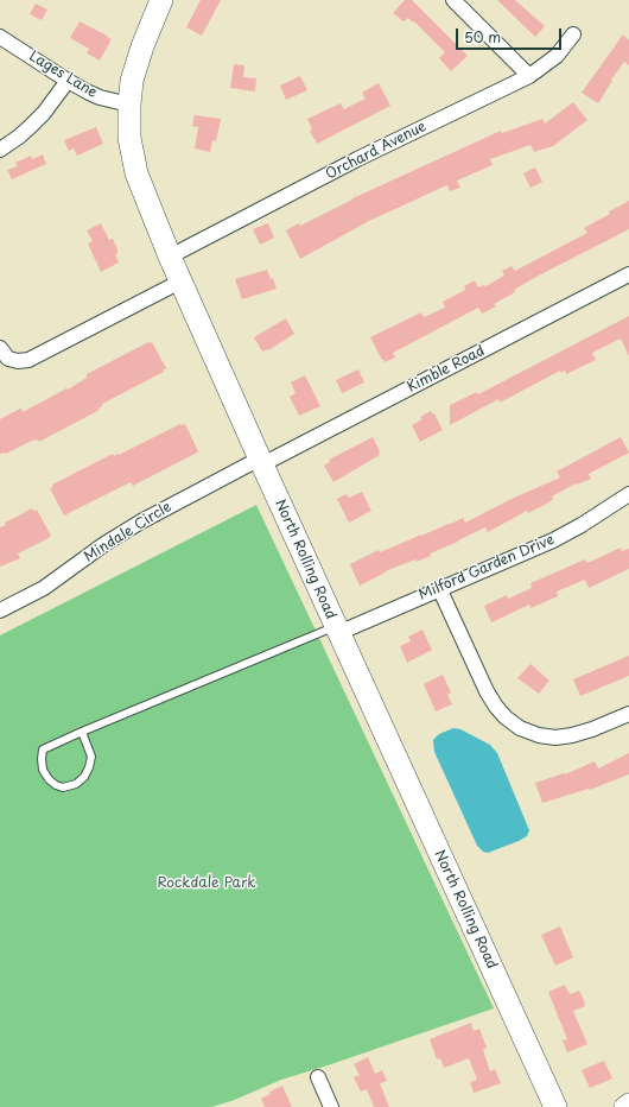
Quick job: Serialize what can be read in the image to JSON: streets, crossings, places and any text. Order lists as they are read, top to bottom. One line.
{"streets":{"main road":["North Rolling Road"],"street":["Lages Lane","Orchard Avenue","Kimble Road","Mindale Circle","Milford Garden Drive"]},"crossings":[["Lages Lane","North Rolling Road"],["Orchard Avenue","North Rolling Road"],["Kimble Road","Mindale Circle"],["Kimble Road","North Rolling Road"],["Mindale Circle","North Rolling Road"],["North Rolling Road","Milford Garden Drive"]],"parks":["Rockdale Park"],"scale_bar":"50 m"}
